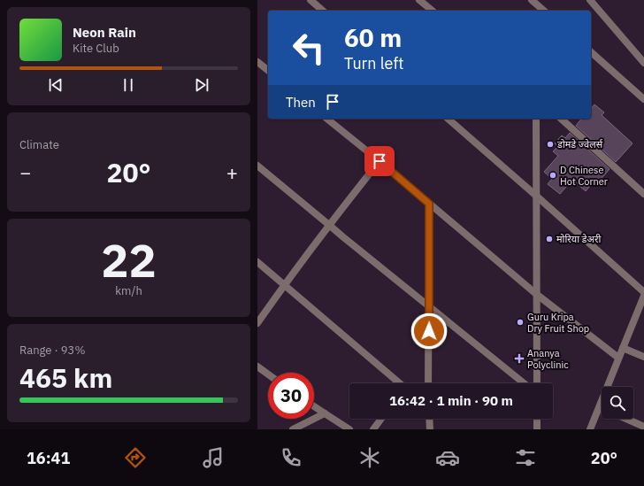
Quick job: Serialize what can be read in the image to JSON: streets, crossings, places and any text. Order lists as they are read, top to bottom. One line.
{"places":{"other":["डोमडे ज्वेलर्स","D Chinese Hot Corner","मोरिया डेअरी","Guru Kripa Dry Fruit Shop"],"health":["Ananya Polyclinic"]},"page":{"turn":["60 m","Turn left"],"song":["Neon Rain","Kite Club"],"then":"Then","tile":["Climate",["22","km/h"],["Range · 93%","465 km"]],"heat":["−","20°","+"],"limit":"30","trip":"16:42 · 1 min · 90 m","tabs":["16:41","20°"]}}
